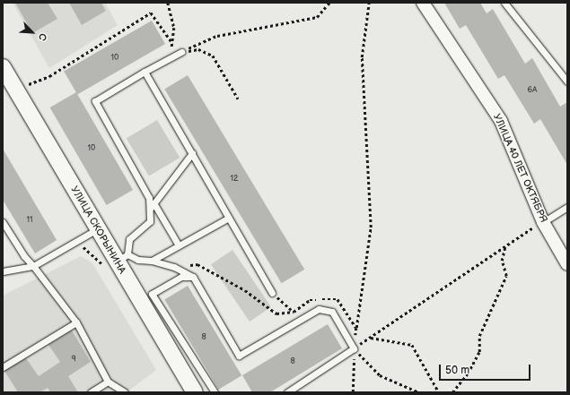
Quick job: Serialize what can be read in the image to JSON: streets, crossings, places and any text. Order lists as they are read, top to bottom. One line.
{"streets":{"street":["УЛИЦА 40 ЛЕТ ОКТЯБРЯ","УЛИЦА СКОРЫНИНА"]},"house_numbers":["10","6А","10","12","11","8","9","8"],"scale_bar":"50 m","north":"bottom right"}
